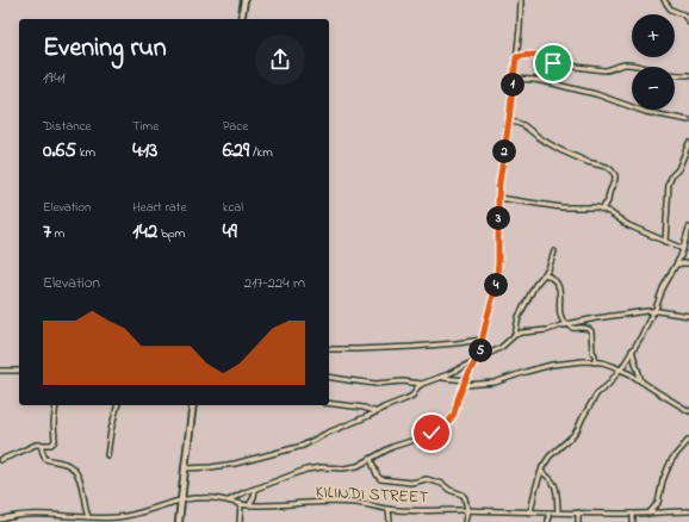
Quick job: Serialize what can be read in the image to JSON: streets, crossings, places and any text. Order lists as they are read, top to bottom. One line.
{"streets":{"street":["KILINDI STREET"]},"page":{"map_buttons":["+","−"],"heading":["Evening run","19:41"],"pins":["1","2","3","4","5"],"stats":[["Distance","0.65 km"],["Time","4:13"],["Pace","6:29 /km"],["Elevation","7 m"],["Heart rate","142 bpm"],["kcal","49"]],"chart":["Elevation","217–224 m"]}}
